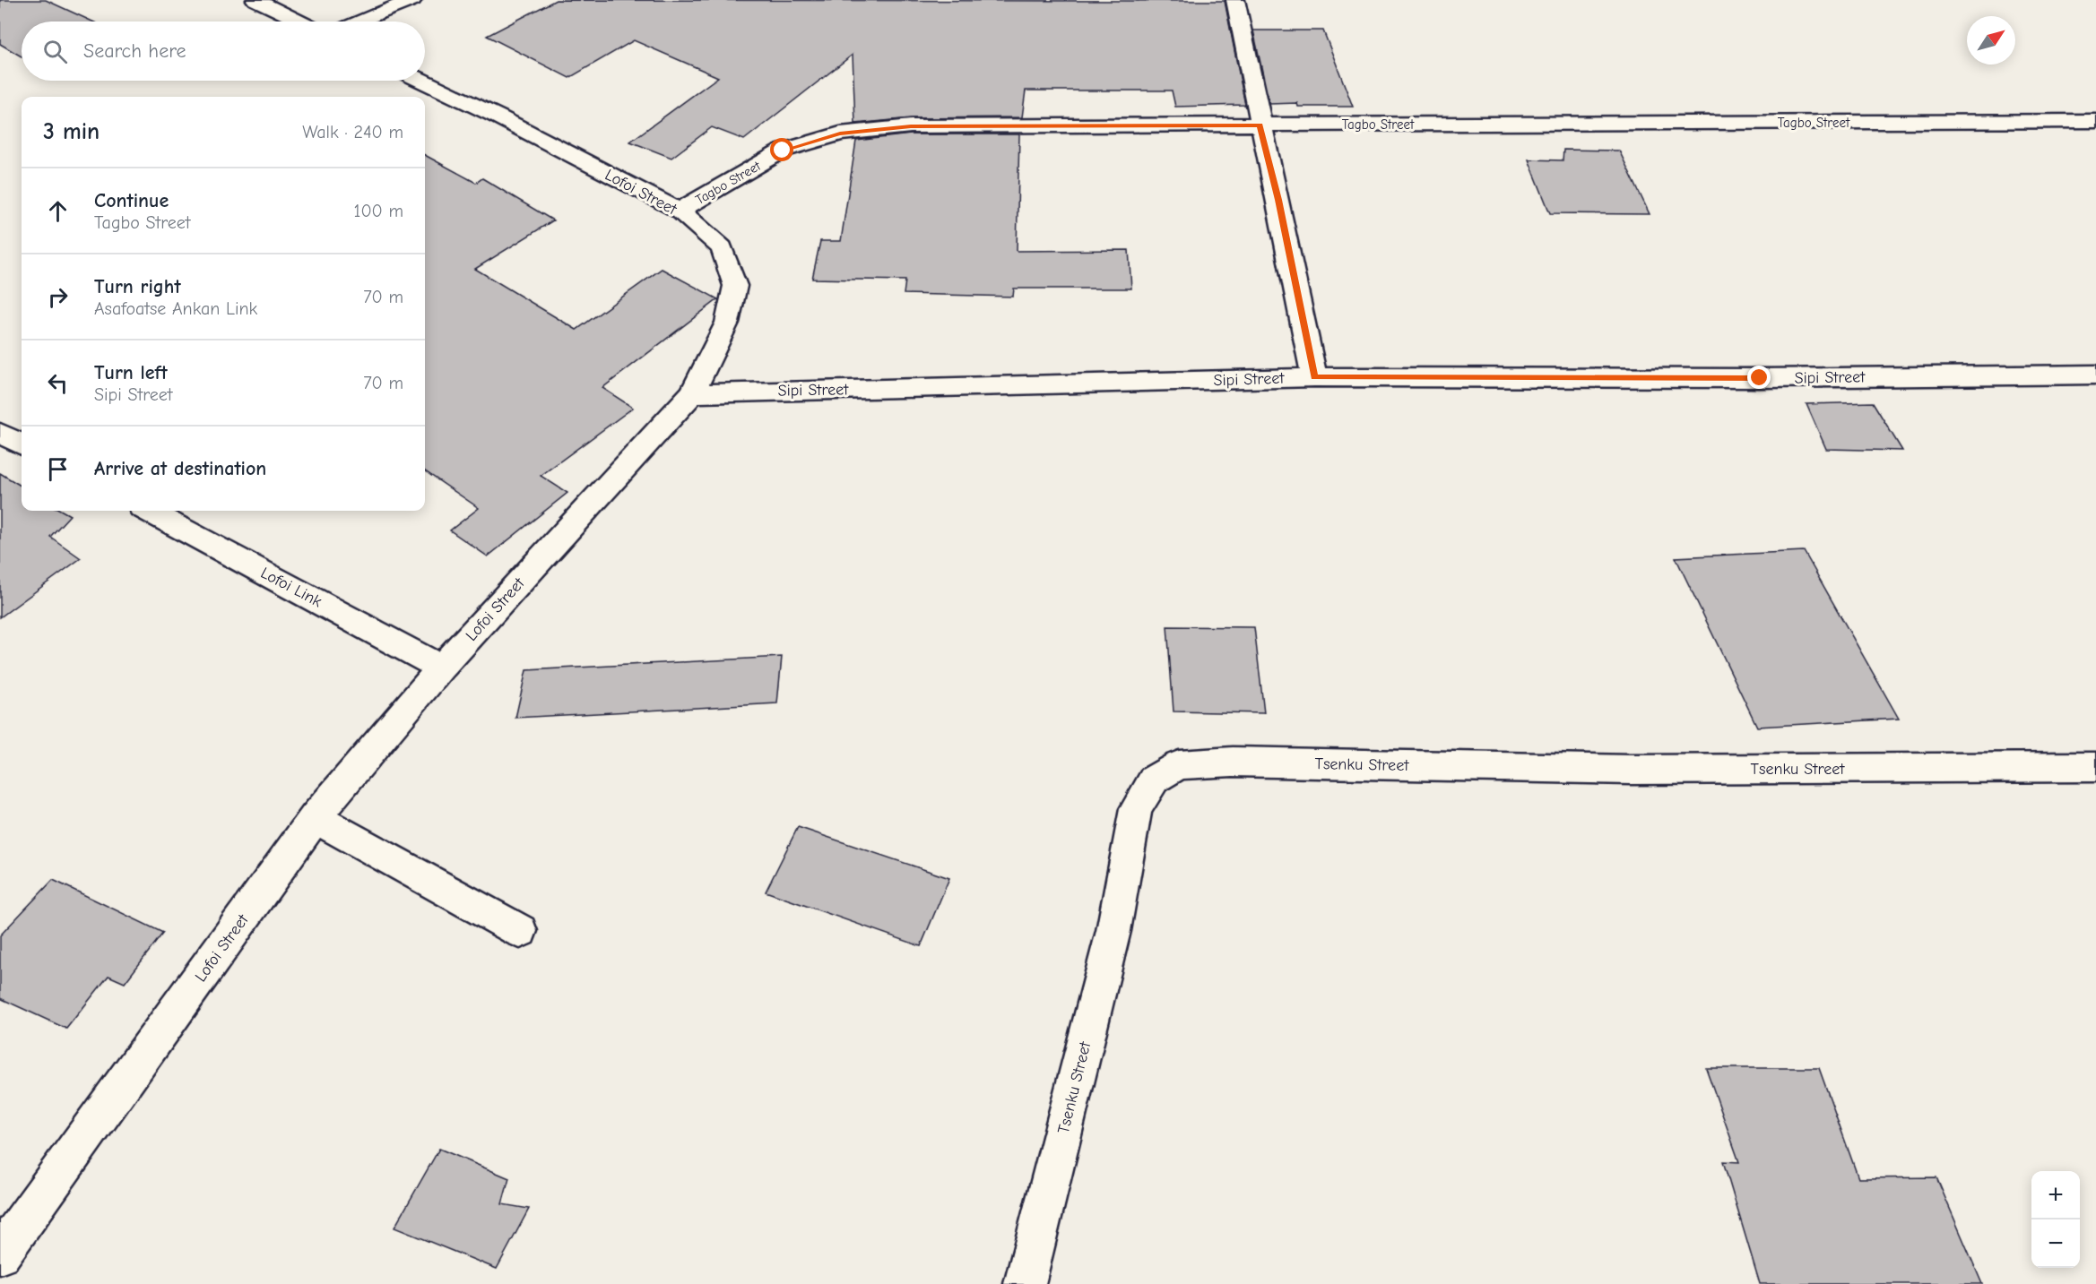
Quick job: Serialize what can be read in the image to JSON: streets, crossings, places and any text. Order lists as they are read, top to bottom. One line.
{"streets":{"street":["Tagbo Street","Lofoi Street","Sipi Street","Lofoi Link","Tsenku Street"]},"crossings":[["Tagbo Street","Lofoi Street"],["Lofoi Street","Sipi Street"],["Lofoi Street","Lofoi Link"]],"north":"top right","page":{"search":"Search here","heading":["3 min","Walk · 240 m"],"list":[["Continue","Tagbo Street","100 m"],["Turn right","Asafoatse Ankan Link","70 m"],["Turn left","Sipi Street","70 m"],"Arrive at destination"],"map_buttons":["+","−"]}}
